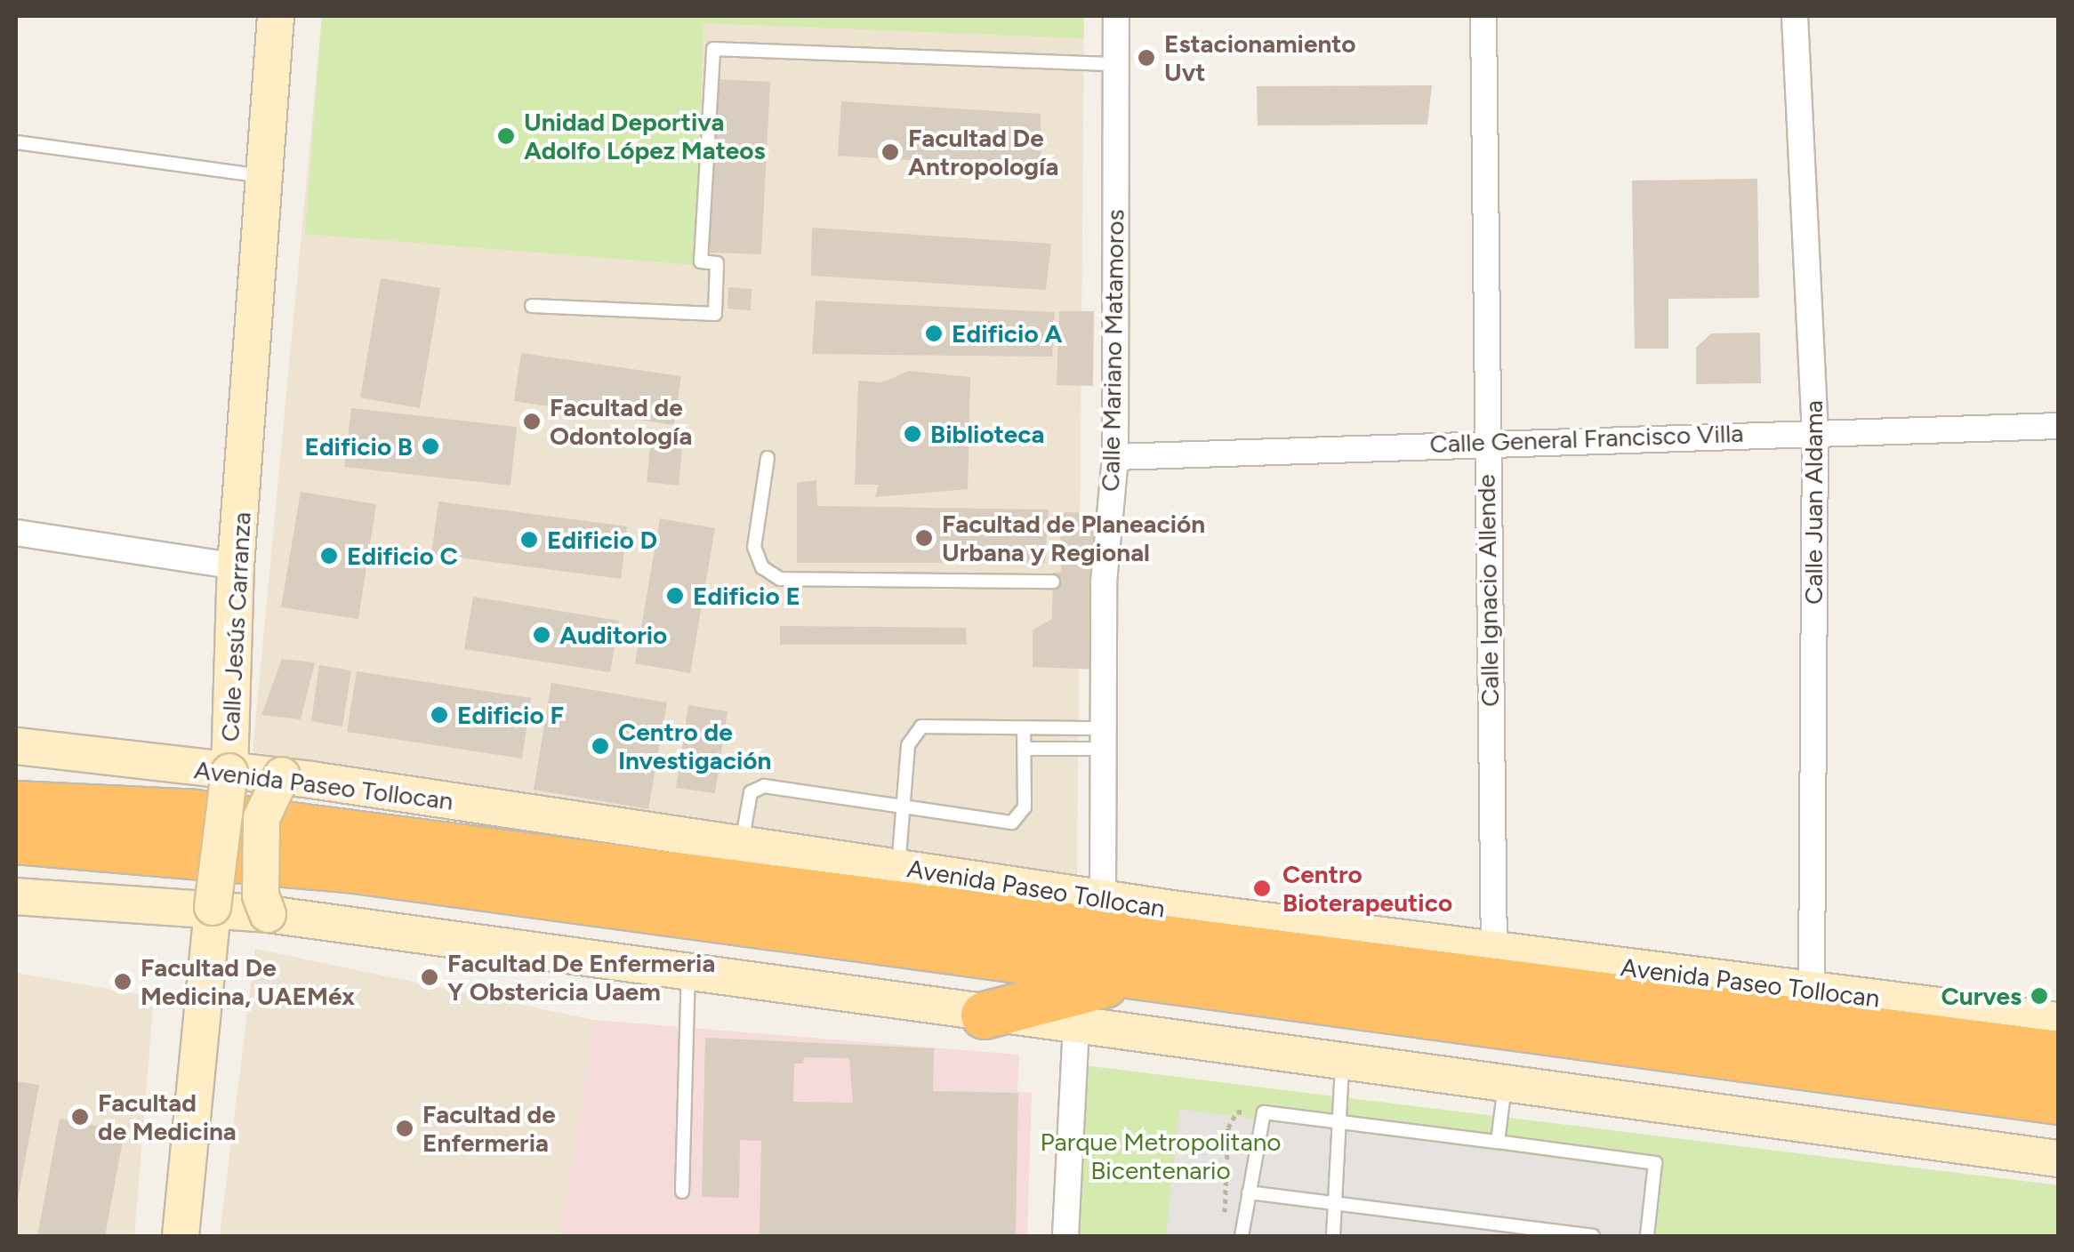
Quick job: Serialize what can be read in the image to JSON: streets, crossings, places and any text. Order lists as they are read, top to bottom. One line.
{"streets":{"highway":["Avenida Paseo Tollocan"],"main road":["Calle Jesús Carranza"],"street":["Calle Mariano Matamoros","Calle General Francisco Villa","Calle Juan Aldama","Calle Ignacio Allende"]},"crossings":[["Calle Mariano Matamoros","Calle General Francisco Villa"],["Calle Mariano Matamoros","Avenida Paseo Tollocan"],["Calle General Francisco Villa","Calle Juan Aldama"],["Calle General Francisco Villa","Calle Ignacio Allende"],["Calle Juan Aldama","Avenida Paseo Tollocan"],["Calle Ignacio Allende","Avenida Paseo Tollocan"],["Calle Jesús Carranza","Avenida Paseo Tollocan"]],"parks":["Parque Metropolitano Bicentenario"],"places":["Estacionamiento Uvt","Unidad Deportiva Adolfo López Mateos","Facultad De Antropología","Edificio A","Facultad de Odontología","Biblioteca","Edificio B","Facultad de Planeación Urbana y Regional","Edificio D","Edificio C","Edificio E","Auditorio","Edificio F","Centro de Investigación","Centro Bioterapeutico","Facultad De Enfermeria Y Obstericia Uaem","Facultad De Medicina, UAEMéx","Curves","Facultad de Medicina","Facultad de Enfermeria"]}
